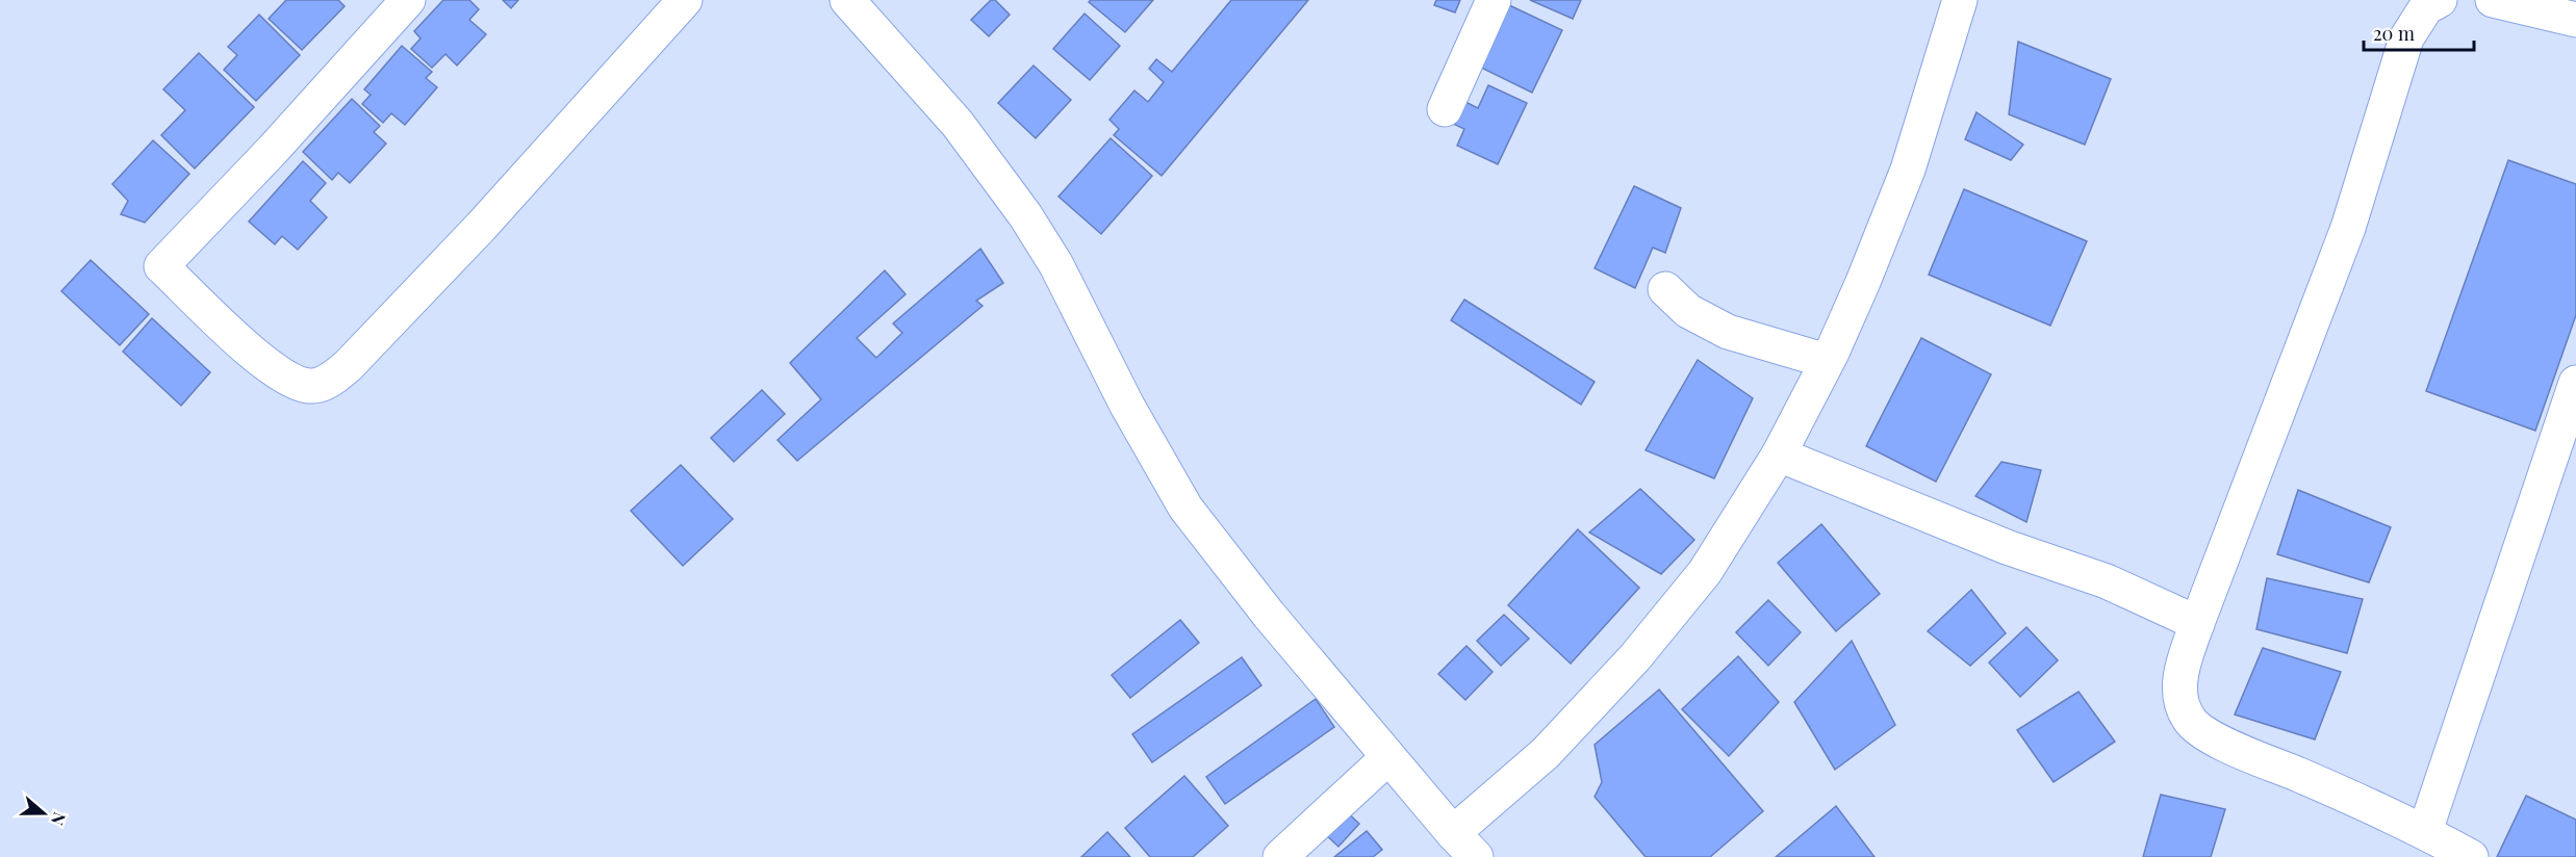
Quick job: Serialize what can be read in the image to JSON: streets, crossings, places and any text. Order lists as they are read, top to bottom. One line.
{"scale_bar":"20 m","north":"right"}
